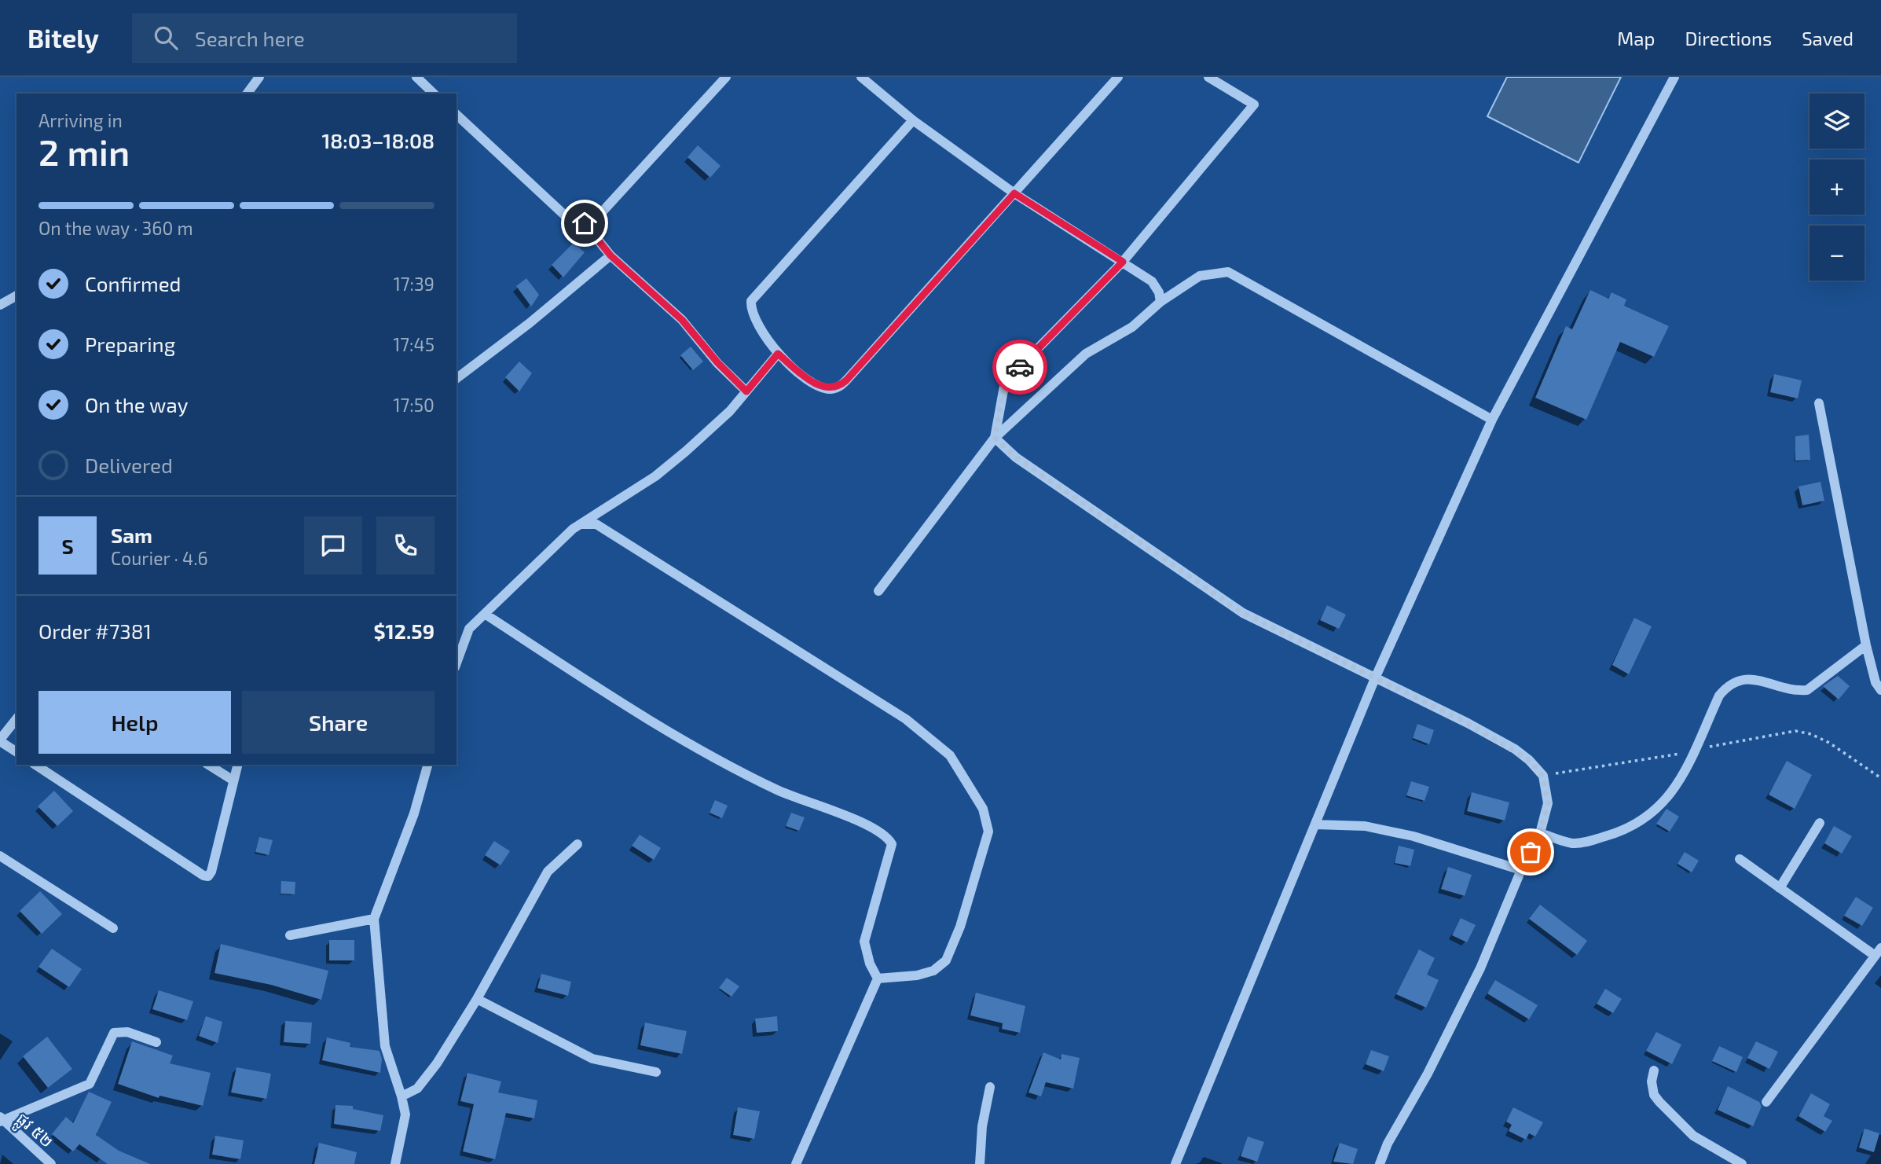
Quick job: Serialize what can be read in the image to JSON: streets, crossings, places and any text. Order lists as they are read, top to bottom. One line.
{"streets":{"street":["ផ្លូវ ៥២"]},"page":{"header":"Bitely","search":"Search here","nav":["Map","Directions","Saved"],"map_buttons":["+","−"],"heading":["2 min","Arriving in","18:03–18:08"],"panel":["Sam","Courier · 4.6","Order #7381","$12.59"],"bar":"On the way · 360 m","list":[["Confirmed","17:39"],["Preparing","17:45"],["On the way","17:50"],"Delivered"],"round":"S","buttons":["Help","Share"]}}
